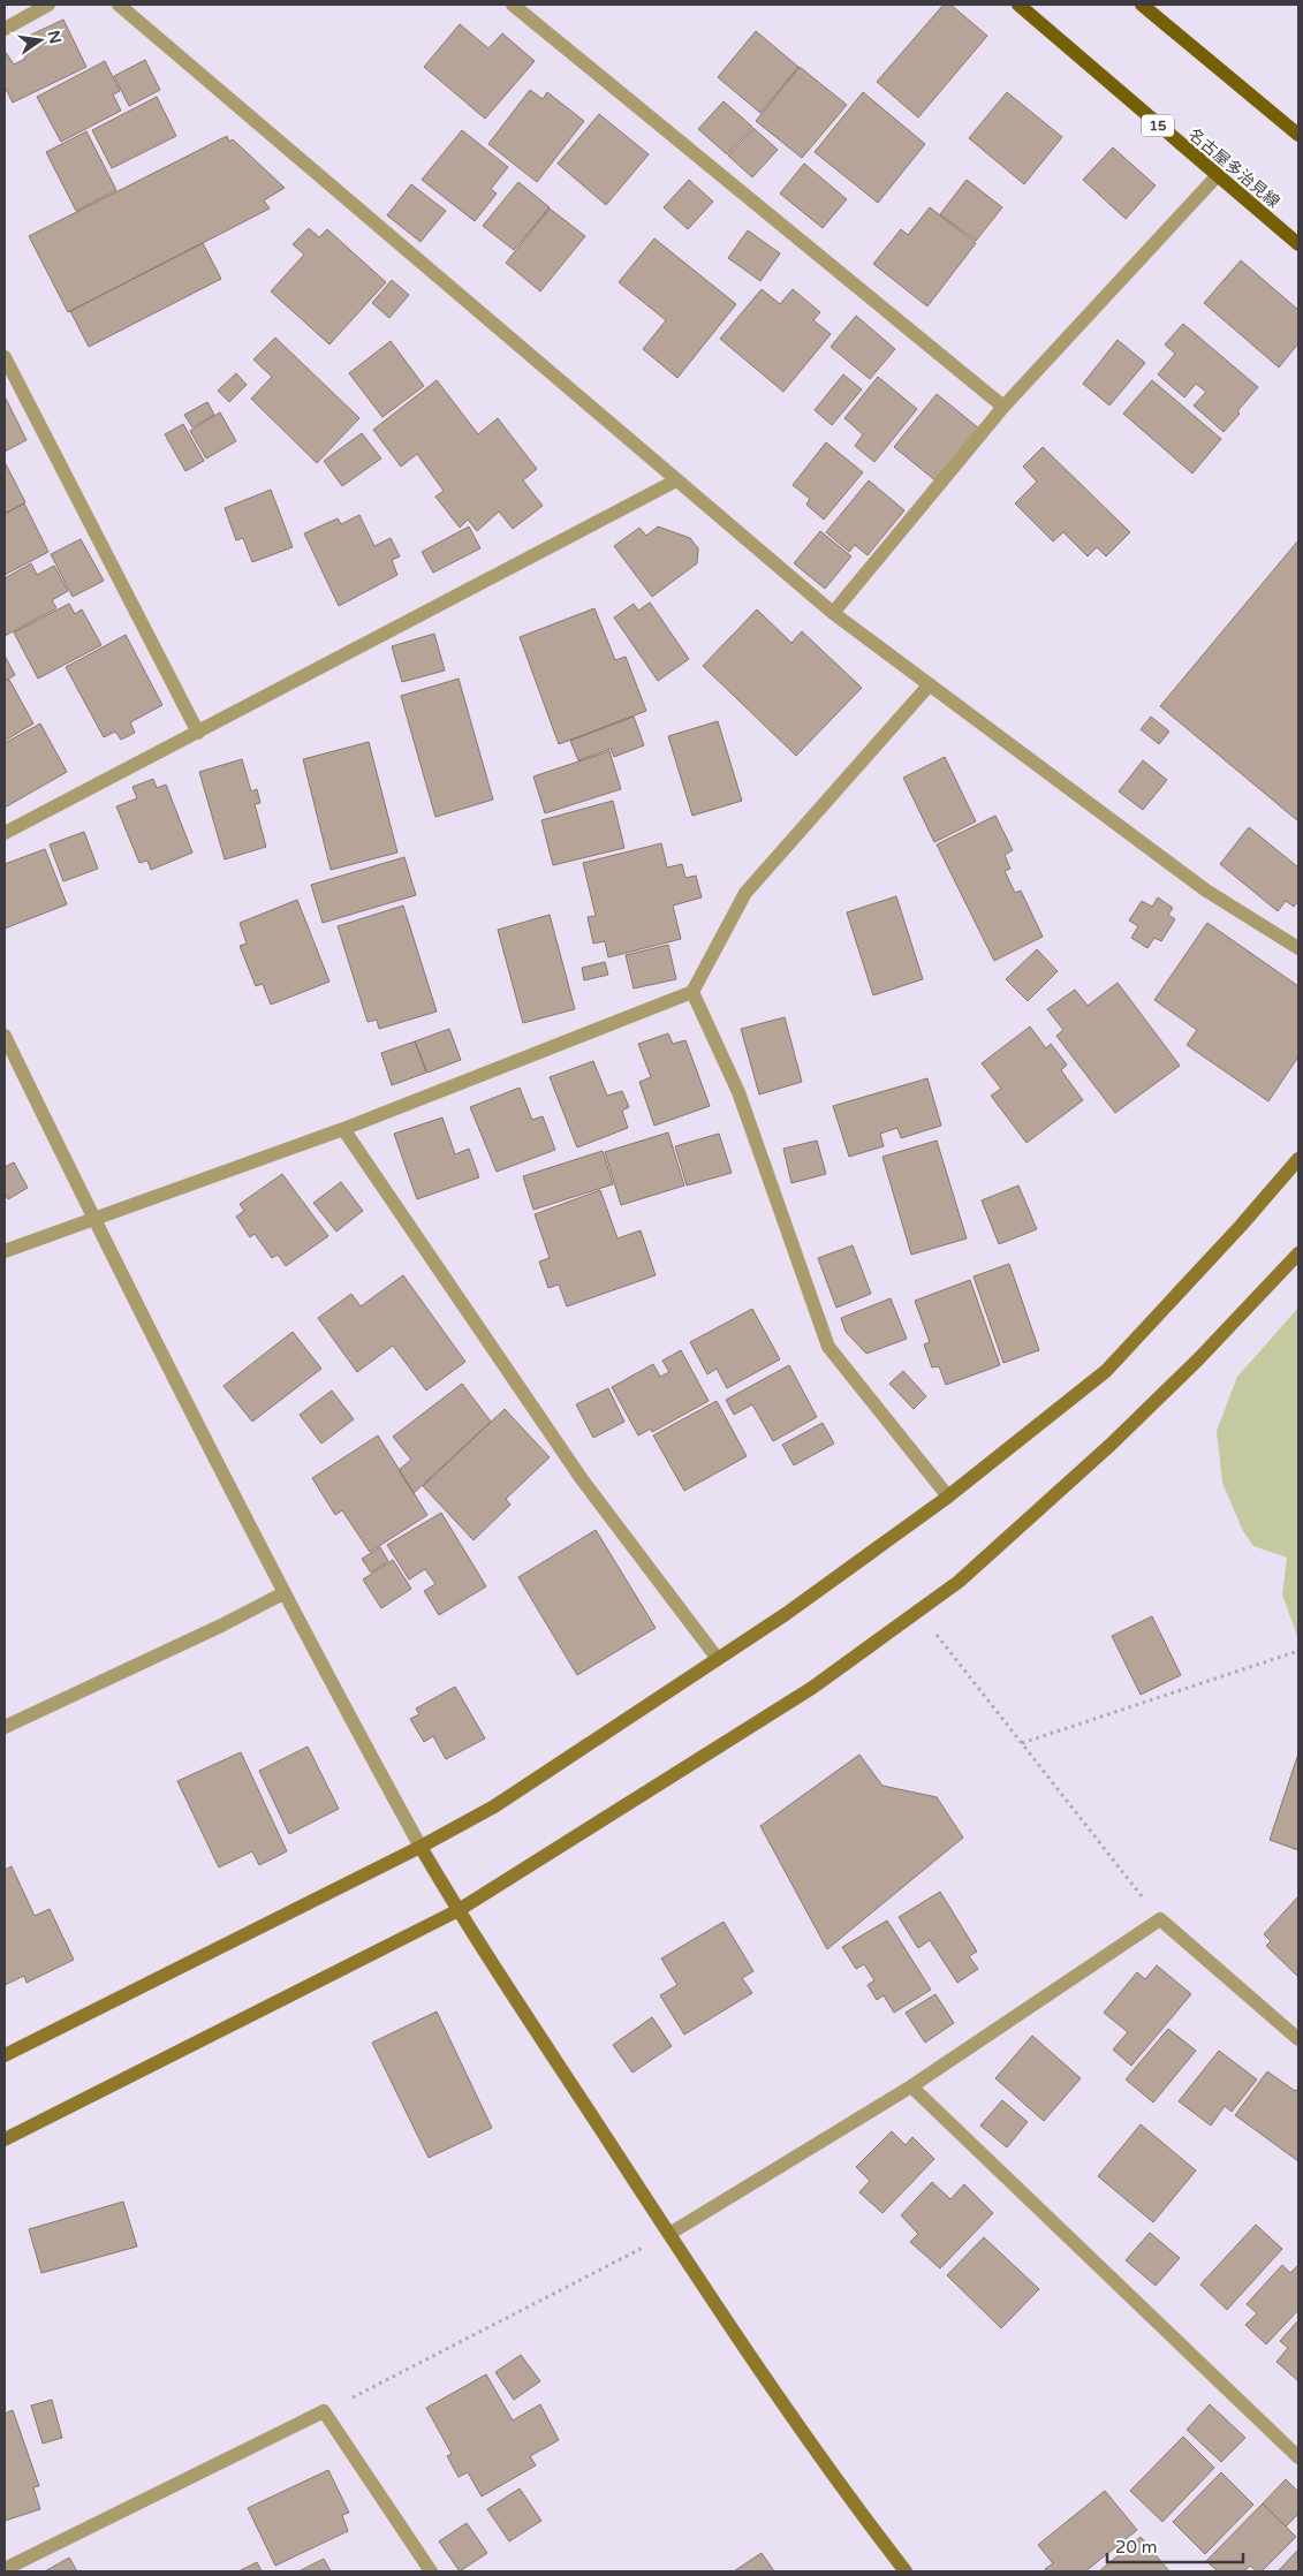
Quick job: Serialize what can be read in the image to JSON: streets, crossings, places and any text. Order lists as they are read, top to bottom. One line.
{"streets":{"main road":["15","名古屋多治見線"]},"scale_bar":"20 m","north":"right"}
